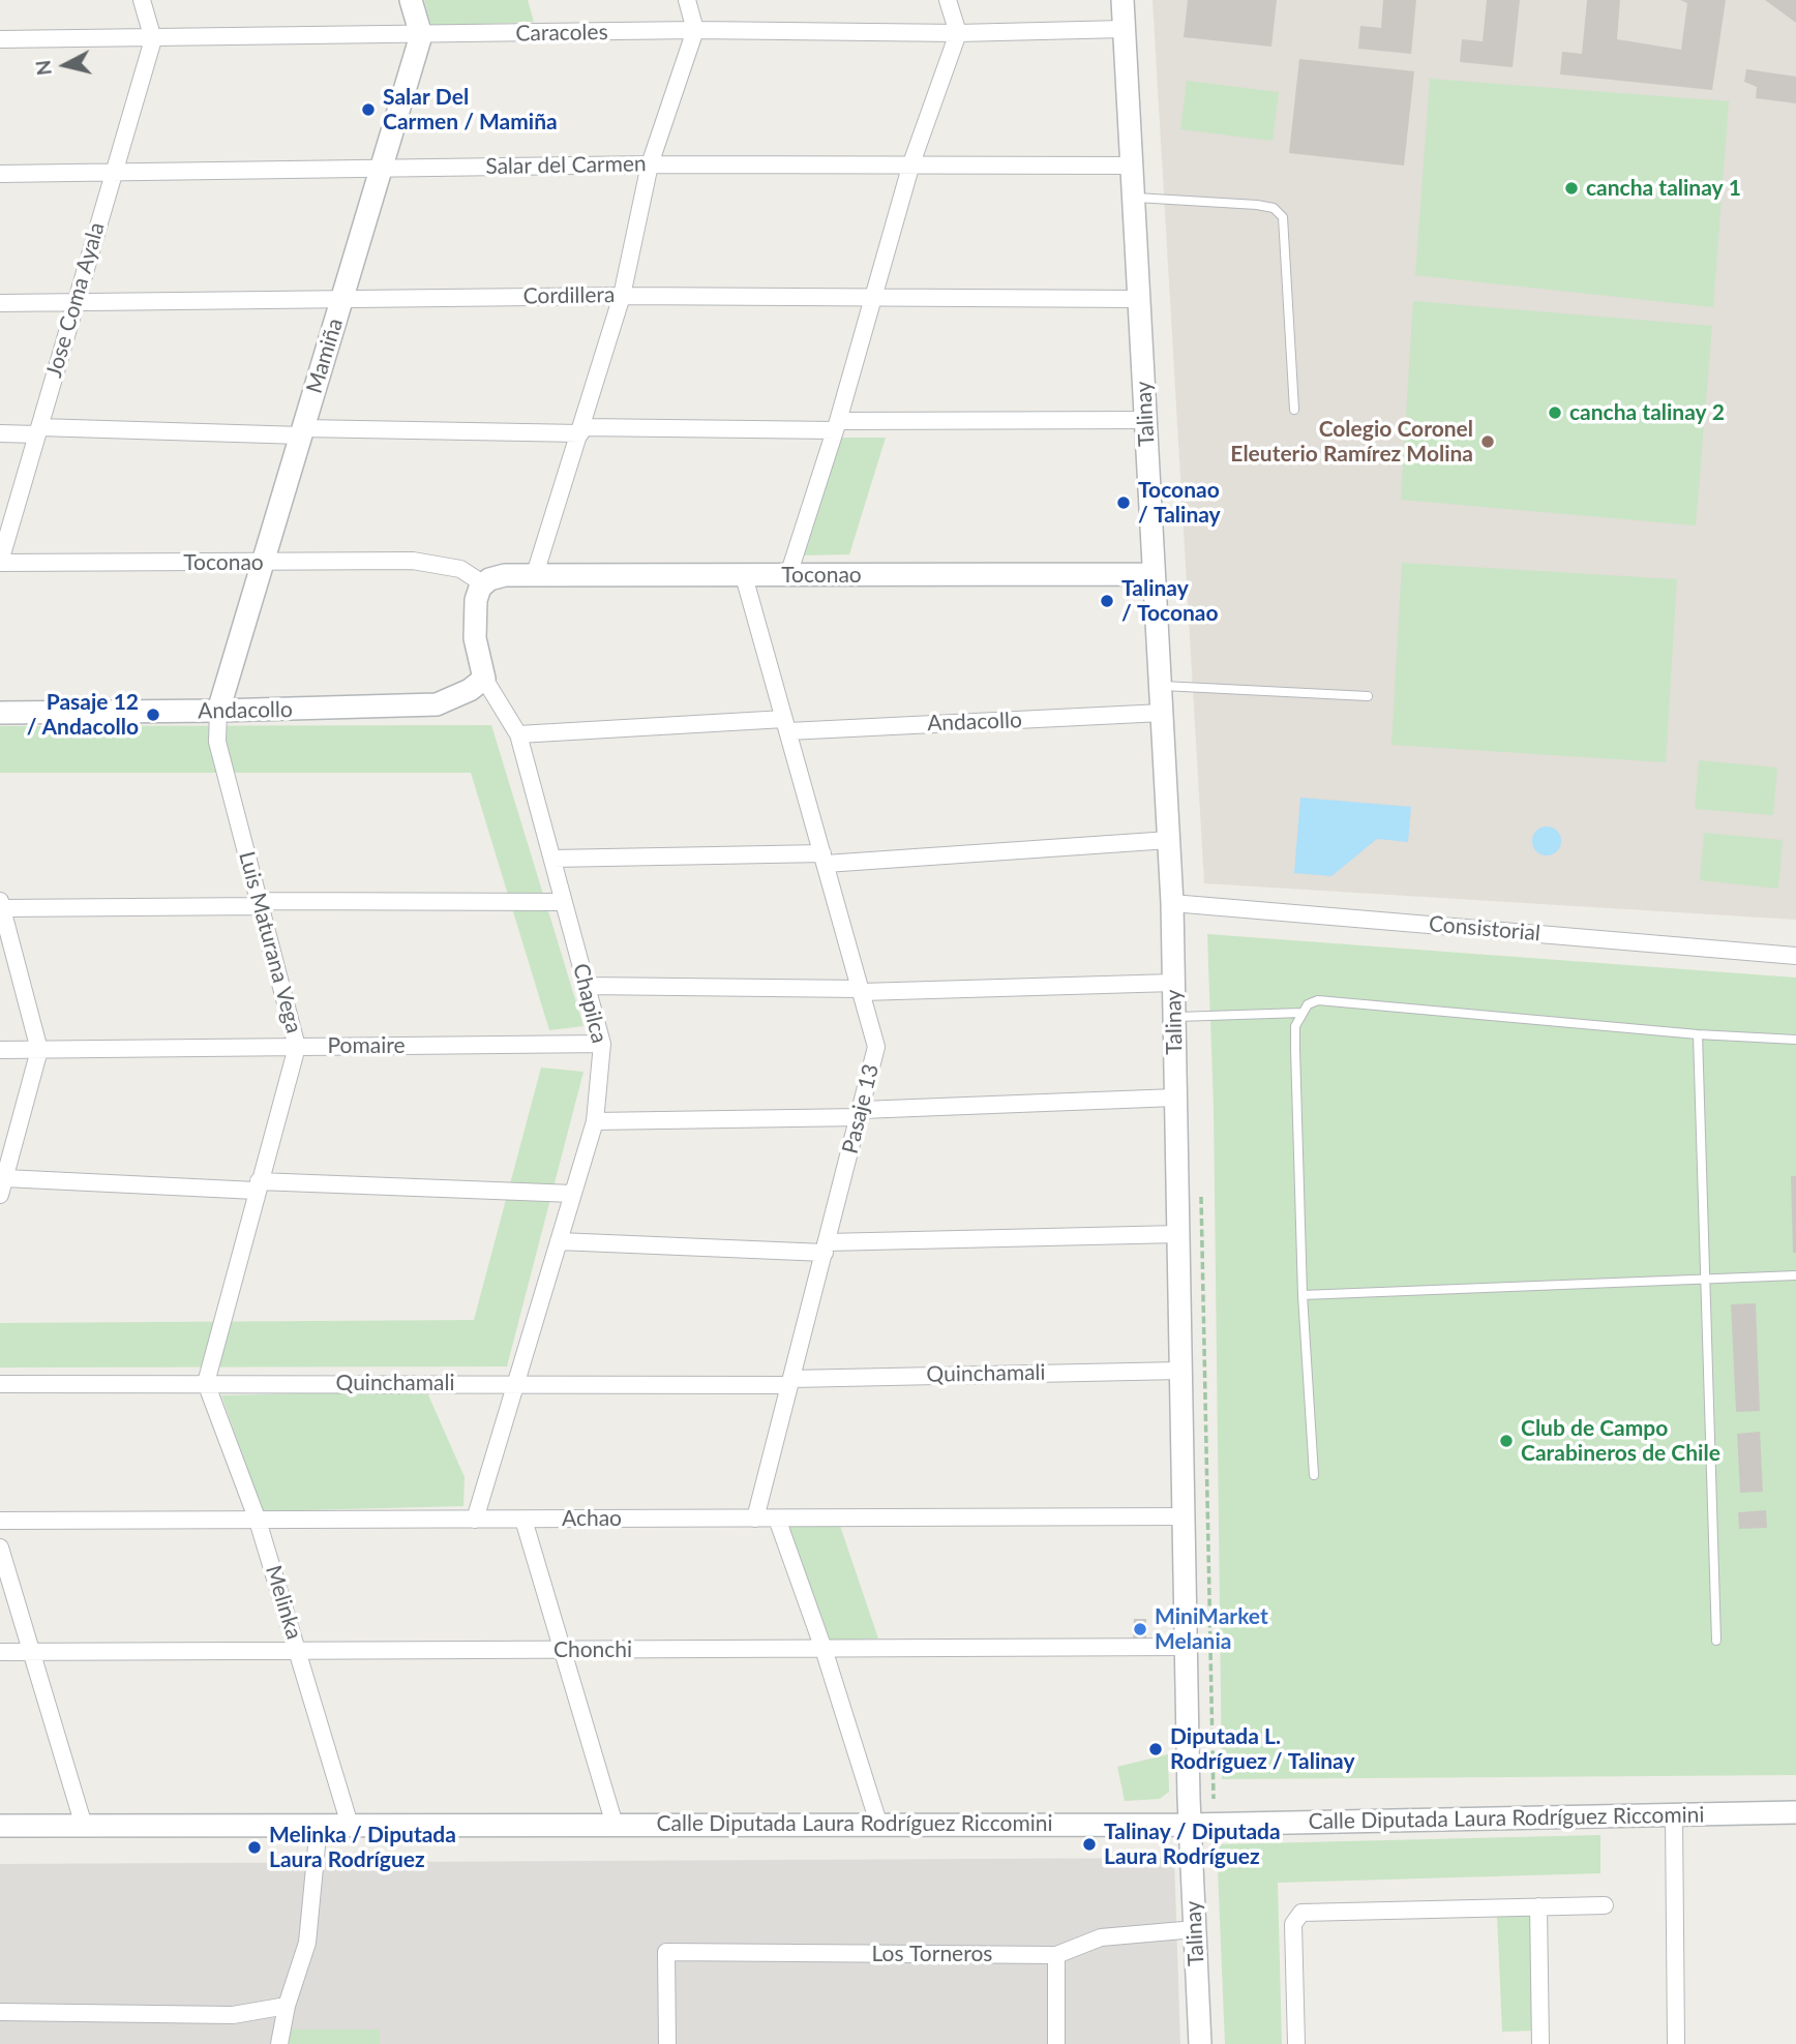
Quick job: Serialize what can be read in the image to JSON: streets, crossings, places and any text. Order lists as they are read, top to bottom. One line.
{"streets":{"street":["Caracoles","Salar del Carmen","Cordillera","Jose Coma Ayala","Mamiña","Talinay","Toconao","Andacollo","Consistorial","Luis Maturana Vega","Chapilca","Pomaire","Pasaje 13","Quinchamali","Achao","Melinka","Chonchi","Calle Diputada Laura Rodríguez Riccomini","Los Torneros"]},"crossings":[["Caracoles","Jose Coma Ayala"],["Caracoles","Mamiña"],["Caracoles","Talinay"],["Salar del Carmen","Jose Coma Ayala"],["Salar del Carmen","Mamiña"],["Salar del Carmen","Talinay"],["Cordillera","Jose Coma Ayala"],["Cordillera","Mamiña"],["Cordillera","Talinay"],["Jose Coma Ayala","Toconao"],["Mamiña","Toconao"],["Mamiña","Andacollo"],["Mamiña","Luis Maturana Vega"],["Talinay","Toconao"],["Talinay","Andacollo"],["Talinay","Consistorial"],["Talinay","Quinchamali"],["Talinay","Achao"],["Talinay","Chonchi"],["Talinay","Calle Diputada Laura Rodríguez Riccomini"],["Talinay","Los Torneros"],["Toconao","Chapilca"],["Toconao","Pasaje 13"],["Andacollo","Luis Maturana Vega"],["Andacollo","Chapilca"],["Andacollo","Pasaje 13"],["Luis Maturana Vega","Pomaire"],["Luis Maturana Vega","Quinchamali"],["Luis Maturana Vega","Melinka"],["Chapilca","Pomaire"],["Chapilca","Quinchamali"],["Chapilca","Achao"],["Pasaje 13","Quinchamali"],["Pasaje 13","Achao"],["Quinchamali","Melinka"],["Achao","Melinka"],["Melinka","Chonchi"],["Melinka","Calle Diputada Laura Rodríguez Riccomini"]],"places":["Salar Del Carmen / Mamiña","cancha talinay 1","cancha talinay 2","Colegio Coronel Eleuterio Ramírez Molina","Toconao / Talinay","Talinay / Toconao","Pasaje 12 / Andacollo","Club de Campo Carabineros de Chile","MiniMarket Melania","Diputada L. Rodríguez / Talinay","Talinay / Diputada Laura Rodríguez","Melinka / Diputada Laura Rodríguez"],"north":"left"}
